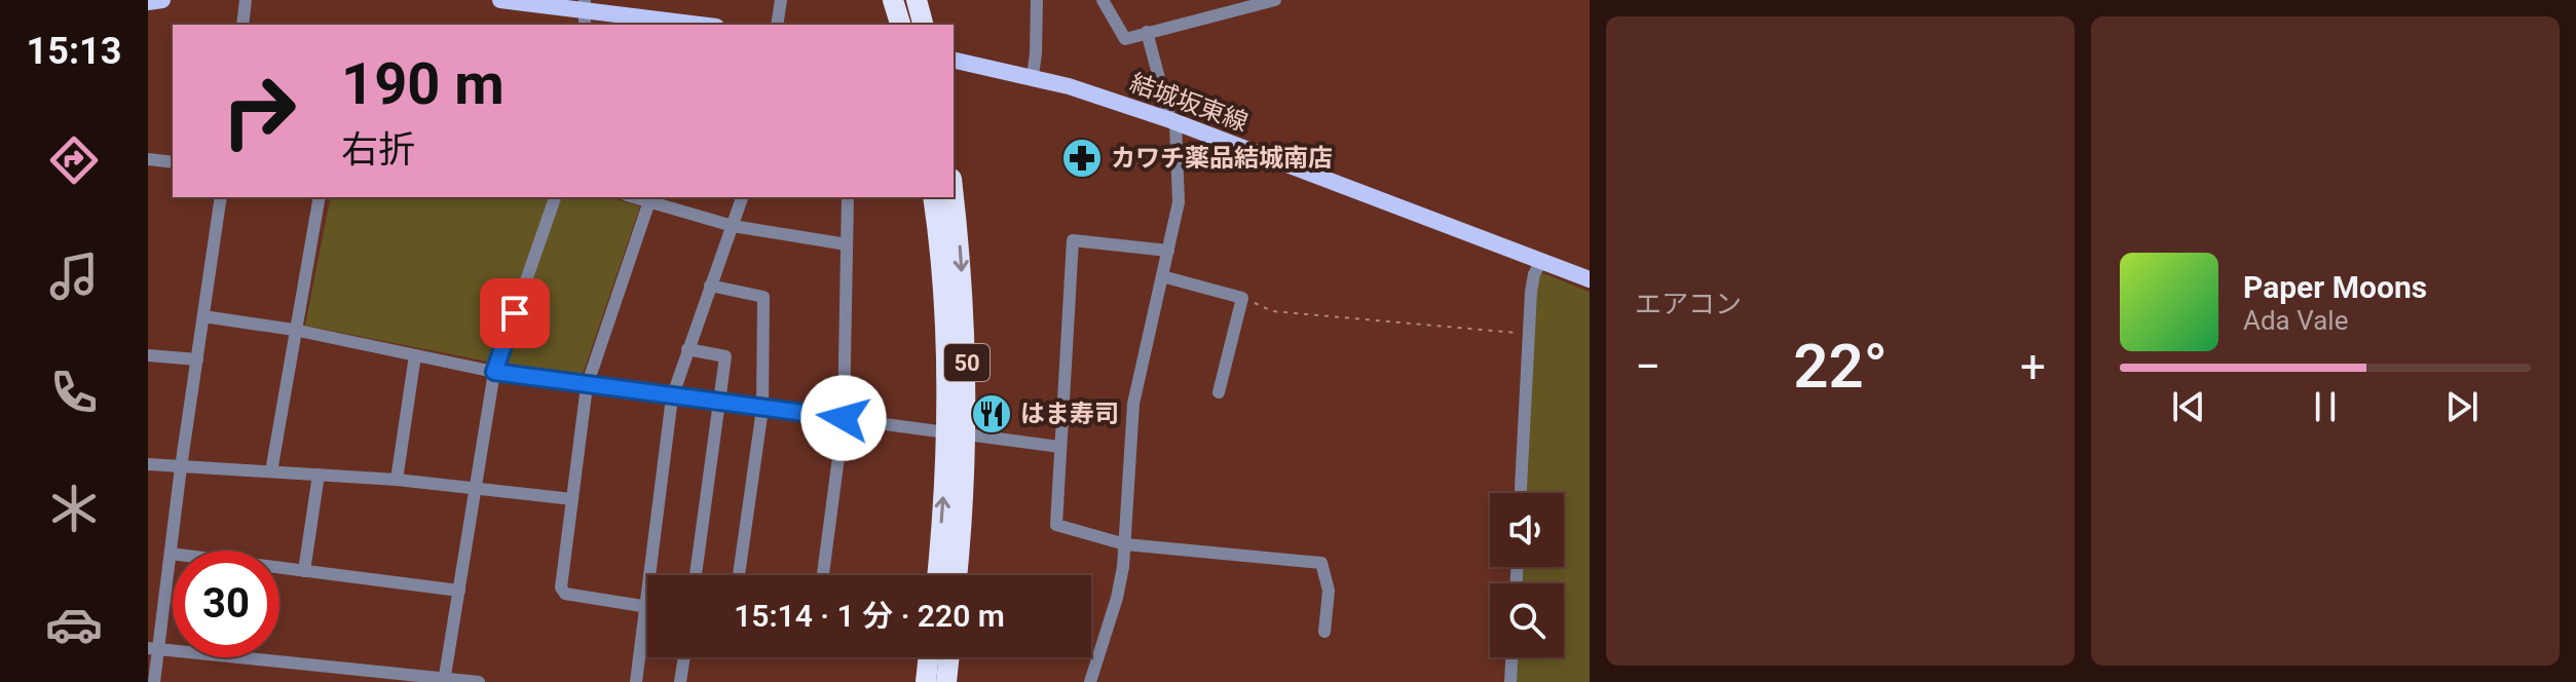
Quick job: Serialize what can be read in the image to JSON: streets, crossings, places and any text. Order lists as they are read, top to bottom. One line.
{"streets":{"highway":["50"],"main road":["結城坂東線"]},"places":{"pharmacy":["カワチ薬品結城南店"],"restaurant":["はま寿司"]},"page":{"tabs":"15:13","tile":"エアコン","turn":["190 m","右折"],"song":["Paper Moons","Ada Vale"],"heat":["−","22°","+"],"limit":"30","trip":"15:14 · 1 分 · 220 m"}}
